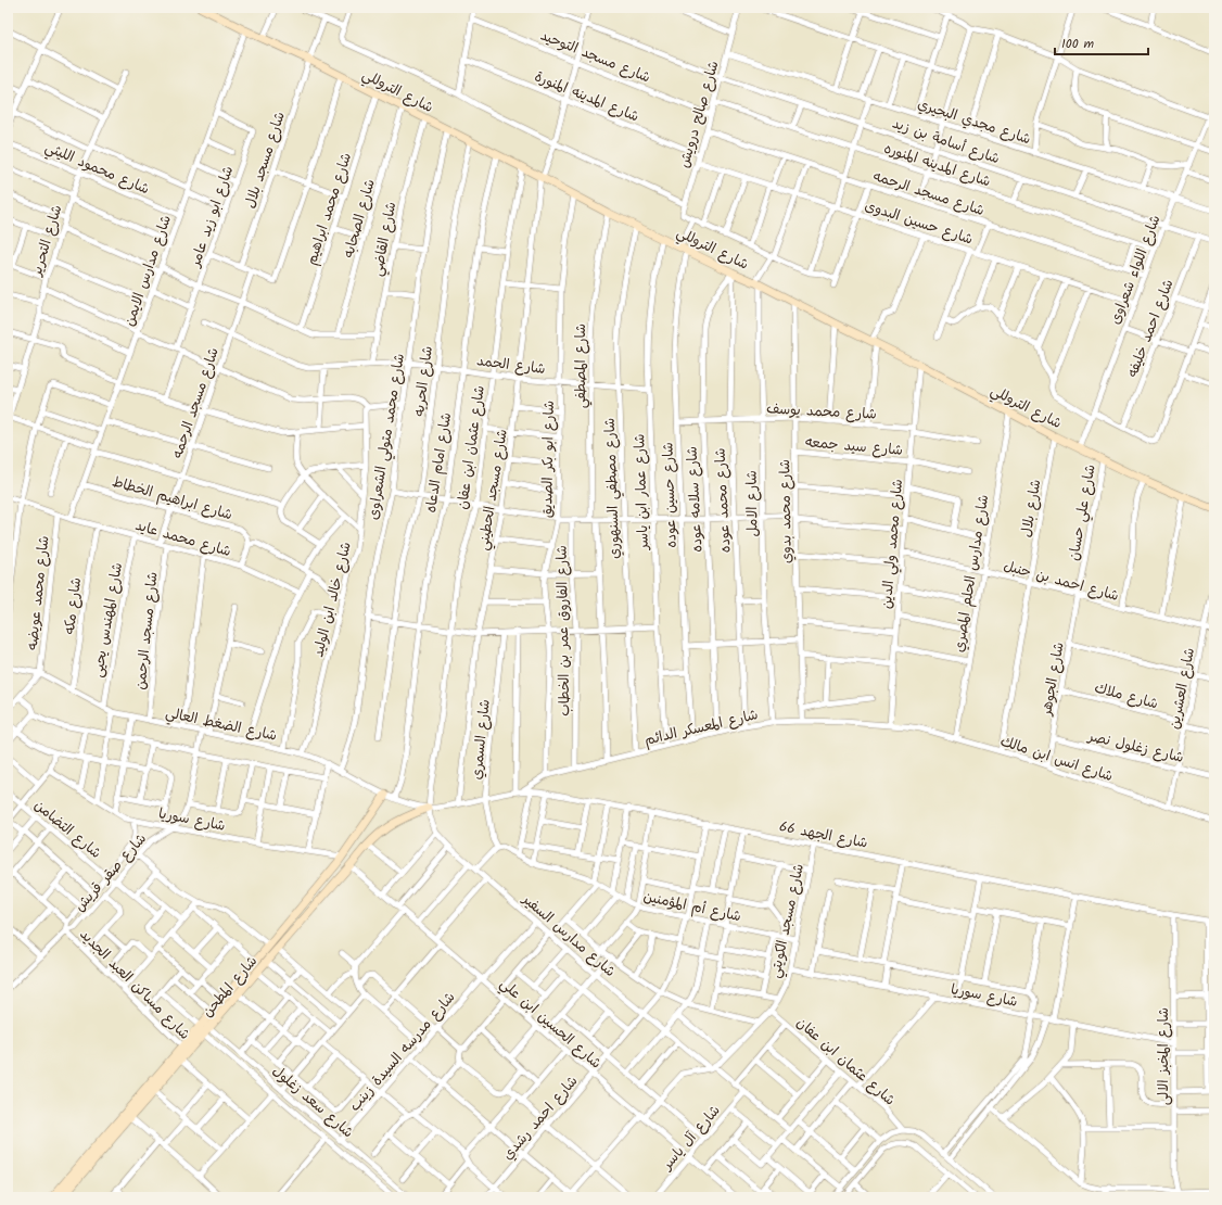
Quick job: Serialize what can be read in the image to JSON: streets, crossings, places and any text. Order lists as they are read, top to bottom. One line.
{"streets":{"street":["شارع مسجد التوحيد","شارع التروللي","شارع المدينه المنورة","شارع صالح درويش","شارع مجدي البحيري","شارع أسامة بن زيد","شارع مسجد بلال","شارع المدينه المنوره","شارع محمود الليثي","شارع مسجد الرحمه","شارع محمد ابراهيم","شارع ابو زيد عامر","شارع الصحابه","شارع حسين البدوى","شارع القاضي","شارع التحرير","شارع اللواء شعراوى","شارع مدارس الايمن","شارع احمد خليفه","شارع الحمد","شارع المصطفي","شارع الحريه","شارع محمد يوسف","شارع محمد متولي الشعراوى","شارع سيد جمعه","شارع عثمان ابن عفان","شارع ابو بكر الصديق","شارع امام الدعاه","شارع مصطفي السنهوري","شارع مسجد الحطيني","شارع عمار ابن ياسر","شارع حسين عوده","شارع ابراهيم الخطاط","شارع سلامه عوده","شارع محمد عوده","شارع الامل","شارع بلال","شارع محمد بدوي","شارع علي حسان","شارع محمد عايد","شارع محمد ولي الدين","شارع مدارس الحلم المصري","شارع احمد بن حنبل","شارع محمد عويضه","شارع خالد ابن الوليد","شارع مكه","شارع المهندس يحيى","شارع مسجد الرحمن","شارع الفاروق عمر بن الخطاب","شارع الجوهر","شارع العشرين","شارع ملاك","شارع الضغط العالي","شارع المعسكر الدائم","شارع السمري","شارع زغلول نصر","شارع انس ابن مالك","شارع سوريا","شارع التضامن","شارع الجهد 66","شارع صقر قريش","شارع أم المؤمنين","شارع مسجد الكويتي","شارع مدارس السفير","شارع مساكن العبد الجديد","شارع المطحن","شارع الحسين ابن علي","شارع مدرسه السيدة زينب","شارع المخبز الالى","شارع سعد زغلول","شارع احمد رشدي","شارع آل ياسر"]},"crossings":[["شارع مسجد التوحيد","شارع صالح درويش"],["شارع التروللي","شارع مسجد بلال"],["شارع التروللي","شارع محمد ابراهيم"],["شارع التروللي","شارع الصحابه"],["شارع التروللي","شارع القاضي"],["شارع التروللي","شارع اللواء شعراوى"],["شارع التروللي","شارع مدارس الايمن"],["شارع التروللي","شارع المصطفي"],["شارع التروللي","شارع الحريه"],["شارع التروللي","شارع محمد متولي الشعراوى"],["شارع التروللي","شارع عثمان ابن عفان"],["شارع التروللي","شارع ابو بكر الصديق"],["شارع التروللي","شارع امام الدعاه"],["شارع التروللي","شارع مصطفي السنهوري"],["شارع التروللي","شارع مسجد الحطيني"],["شارع التروللي","شارع عمار ابن ياسر"],["شارع التروللي","شارع حسين عوده"],["شارع التروللي","شارع سلامه عوده"],["شارع التروللي","شارع محمد عوده"],["شارع التروللي","شارع الامل"],["شارع التروللي","شارع بلال"],["شارع التروللي","شارع محمد بدوي"],["شارع التروللي","شارع علي حسان"],["شارع التروللي","شارع محمد ولي الدين"],["شارع التروللي","شارع مدارس الحلم المصري"],["شارع المدينه المنورة","شارع صالح درويش"],["شارع صالح درويش","شارع مجدي البحيري"],["شارع صالح درويش","شارع أسامة بن زيد"],["شارع صالح درويش","شارع المدينه المنوره"],["شارع صالح درويش","شارع مسجد الرحمه"],["شارع صالح درويش","شارع حسين البدوى"],["شارع مجدي البحيري","شارع اللواء شعراوى"],["شارع أسامة بن زيد","شارع اللواء شعراوى"],["شارع أسامة بن زيد","شارع احمد خليفه"],["شارع المدينه المنوره","شارع اللواء شعراوى"],["شارع محمود الليثي","شارع التحرير"],["شارع محمود الليثي","شارع مدارس الايمن"],["شارع مسجد الرحمه","شارع اللواء شعراوى"],["شارع مسجد الرحمه","شارع الحمد"],["شارع مسجد الرحمه","شارع ابراهيم الخطاط"],["شارع مسجد الرحمه","شارع محمد عايد"],["شارع ابو زيد عامر","شارع مدارس الايمن"],["شارع حسين البدوى","شارع اللواء شعراوى"],["شارع القاضي","شارع الحمد"],["شارع مدارس الايمن","شارع ابراهيم الخطاط"],["شارع مدارس الايمن","شارع محمد عايد"],["شارع الحمد","شارع المصطفي"],["شارع الحمد","شارع الحريه"],["شارع الحمد","شارع محمد متولي الشعراوى"],["شارع الحمد","شارع عثمان ابن عفان"],["شارع الحمد","شارع ابو بكر الصديق"],["شارع الحمد","شارع امام الدعاه"],["شارع الحمد","شارع مصطفي السنهوري"],["شارع الحمد","شارع مسجد الحطيني"],["شارع الحمد","شارع عمار ابن ياسر"],["شارع المصطفي","شارع المعسكر الدائم"],["شارع محمد يوسف","شارع حسين عوده"],["شارع محمد يوسف","شارع سلامه عوده"],["شارع محمد يوسف","شارع محمد عوده"],["شارع محمد يوسف","شارع الامل"],["شارع محمد يوسف","شارع محمد بدوي"],["شارع محمد يوسف","شارع محمد ولي الدين"],["شارع محمد متولي الشعراوى","شارع الضغط العالي"],["شارع سيد جمعه","شارع محمد بدوي"],["شارع سيد جمعه","شارع محمد ولي الدين"],["شارع عثمان ابن عفان","شارع الضغط العالي"],["شارع عثمان ابن عفان","شارع الجهد 66"],["شارع عثمان ابن عفان","شارع مسجد الكويتي"],["شارع عثمان ابن عفان","شارع مدارس السفير"],["شارع عثمان ابن عفان","شارع المطحن"],["شارع ابو بكر الصديق","شارع المعسكر الدائم"],["شارع امام الدعاه","شارع الضغط العالي"],["شارع مصطفي السنهوري","شارع المعسكر الدائم"],["شارع مسجد الحطيني","شارع الجهد 66"],["شارع عمار ابن ياسر","شارع المعسكر الدائم"],["شارع حسين عوده","شارع المعسكر الدائم"],["شارع سلامه عوده","شارع محمد عوده"],["شارع سلامه عوده","شارع المعسكر الدائم"],["شارع محمد عوده","شارع المعسكر الدائم"],["شارع الامل","شارع المعسكر الدائم"],["شارع بلال","شارع احمد بن حنبل"],["شارع بلال","شارع انس ابن مالك"],["شارع محمد بدوي","شارع المعسكر الدائم"],["شارع علي حسان","شارع احمد بن حنبل"],["شارع علي حسان","شارع الجوهر"],["شارع محمد عايد","شارع محمد عويضه"],["شارع محمد عايد","شارع مكه"],["شارع محمد عايد","شارع المهندس يحيى"],["شارع محمد عايد","شارع مسجد الرحمن"],["شارع محمد ولي الدين","شارع احمد بن حنبل"],["شارع محمد ولي الدين","شارع المعسكر الدائم"],["شارع محمد ولي الدين","شارع انس ابن مالك"],["شارع مدارس الحلم المصري","شارع احمد بن حنبل"],["شارع مدارس الحلم المصري","شارع انس ابن مالك"],["شارع احمد بن حنبل","شارع الجوهر"],["شارع احمد بن حنبل","شارع العشرين"],["شارع محمد عويضه","شارع الضغط العالي"],["شارع خالد ابن الوليد","شارع الضغط العالي"],["شارع مكه","شارع الضغط العالي"],["شارع المهندس يحيى","شارع الضغط العالي"],["شارع مسجد الرحمن","شارع الضغط العالي"],["شارع الفاروق عمر بن الخطاب","شارع المعسكر الدائم"],["شارع الجوهر","شارع ملاك"],["شارع الجوهر","شارع زغلول نصر"],["شارع الجوهر","شارع انس ابن مالك"],["شارع العشرين","شارع ملاك"],["شارع العشرين","شارع زغلول نصر"],["شارع العشرين","شارع انس ابن مالك"],["شارع الضغط العالي","شارع الجهد 66"],["شارع الضغط العالي","شارع مدارس السفير"],["شارع الضغط العالي","شارع المطحن"],["شارع المعسكر الدائم","شارع انس ابن مالك"],["شارع المعسكر الدائم","شارع الجهد 66"],["شارع السمري","شارع الجهد 66"],["شارع السمري","شارع أم المؤمنين"],["شارع سوريا","شارع صقر قريش"],["شارع سوريا","شارع مسجد الكويتي"],["شارع سوريا","شارع المطحن"],["شارع سوريا","شارع المخبز الالى"],["شارع التضامن","شارع صقر قريش"],["شارع الجهد 66","شارع مسجد الكويتي"],["شارع الجهد 66","شارع مدارس السفير"],["شارع الجهد 66","شارع المطحن"],["شارع الجهد 66","شارع المخبز الالى"],["شارع الجهد 66","شارع احمد رشدي"],["شارع صقر قريش","شارع مساكن العبد الجديد"],["شارع أم المؤمنين","شارع مسجد الكويتي"],["شارع أم المؤمنين","شارع احمد رشدي"],["شارع مسجد الكويتي","شارع مدارس السفير"],["شارع مدارس السفير","شارع المطحن"],["شارع مدارس السفير","شارع مدرسه السيدة زينب"],["شارع مدارس السفير","شارع احمد رشدي"],["شارع مدارس السفير","شارع آل ياسر"],["شارع مساكن العبد الجديد","شارع المطحن"],["شارع المطحن","شارع الحسين ابن علي"],["شارع المطحن","شارع سعد زغلول"],["شارع الحسين ابن علي","شارع مدرسه السيدة زينب"],["شارع الحسين ابن علي","شارع احمد رشدي"],["شارع الحسين ابن علي","شارع آل ياسر"],["شارع مدرسه السيدة زينب","شارع سعد زغلول"]],"scale_bar":"100 m"}
